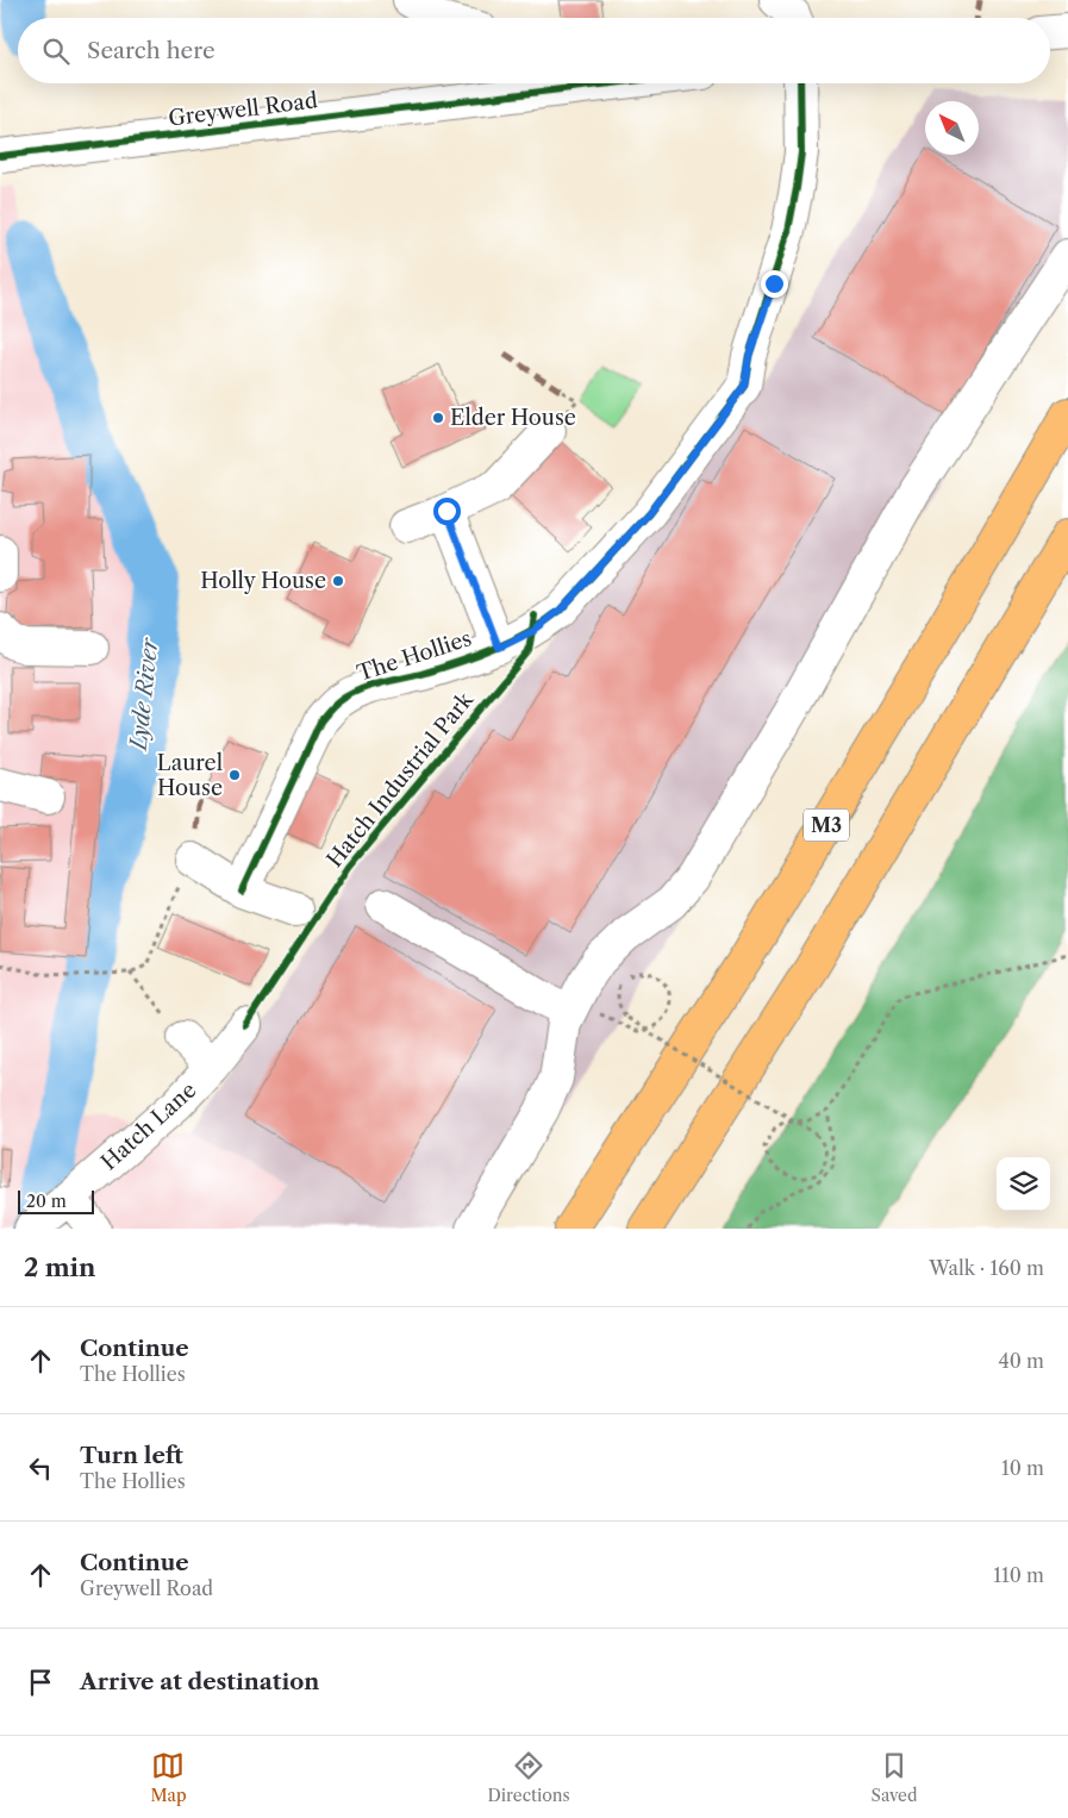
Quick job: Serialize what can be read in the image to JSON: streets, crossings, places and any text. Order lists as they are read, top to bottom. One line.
{"streets":{"highway":["M3"],"street":["Greywell Road","The Hollies","Hatch Lane"],"cycle path":["Hatch Industrial Park"]},"water":["Lyde River"],"places":["Elder House","Holly House","Laurel House"],"scale_bar":"20 m","north":"top left","page":{"search":"Search here","scale":"20 m","heading":["2 min","Walk · 160 m"],"list":[["Continue","The Hollies","40 m"],["Turn left","The Hollies","10 m"],["Continue","Greywell Road","110 m"],"Arrive at destination"],"nav":["Map","Directions","Saved"]}}
